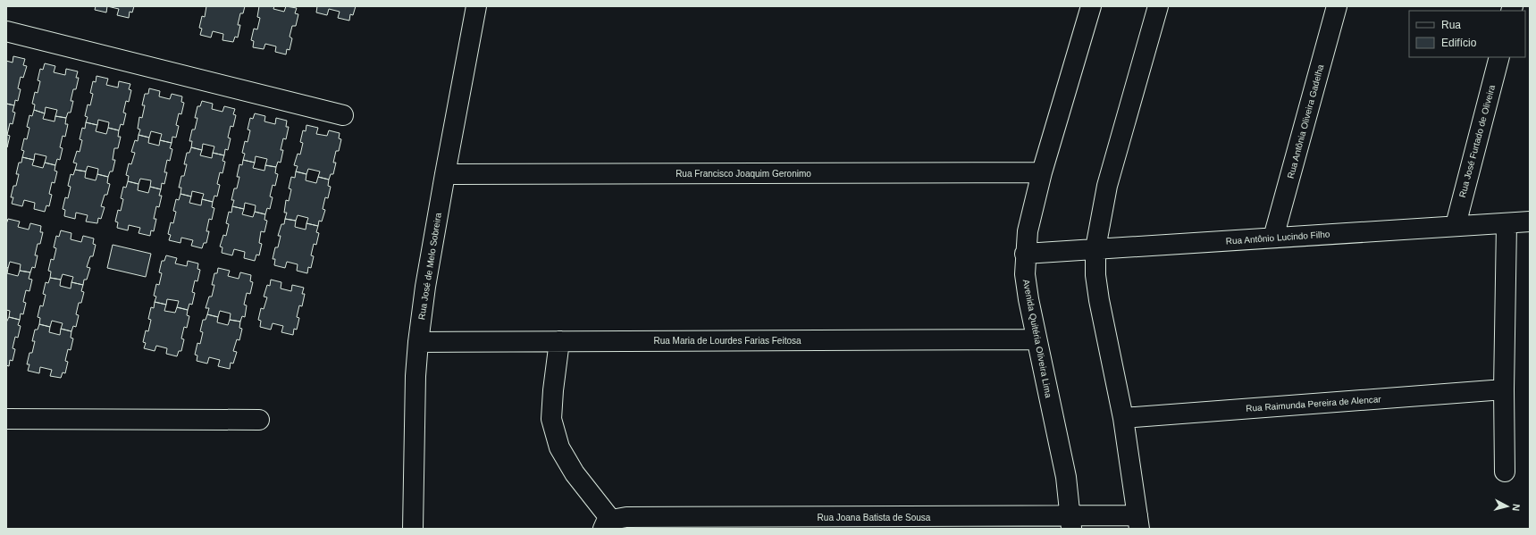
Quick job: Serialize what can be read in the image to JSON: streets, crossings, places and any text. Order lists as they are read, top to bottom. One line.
{"streets":{"street":["Rua Antônia Oliveira Gadelha","Rua José Furtado de Oliveira","Rua Francisco Joaquim Geronimo","Rua Antônio Lucindo Filho","Rua José de Melo Sobreira","Avenida Quitéria Oliveira Lima","Rua Maria de Lourdes Farias Feitosa","Rua Raimunda Pereira de Alencar","Rua Joana Batista de Sousa"]},"crossings":[["Rua Antônia Oliveira Gadelha","Rua Antônio Lucindo Filho"],["Rua José Furtado de Oliveira","Rua Antônio Lucindo Filho"],["Rua Francisco Joaquim Geronimo","Rua José de Melo Sobreira"],["Rua Francisco Joaquim Geronimo","Avenida Quitéria Oliveira Lima"],["Rua Antônio Lucindo Filho","Avenida Quitéria Oliveira Lima"],["Rua José de Melo Sobreira","Rua Maria de Lourdes Farias Feitosa"],["Avenida Quitéria Oliveira Lima","Rua Maria de Lourdes Farias Feitosa"],["Avenida Quitéria Oliveira Lima","Rua Joana Batista de Sousa"]],"legend":["Rua","Edifício"],"north":"right"}
